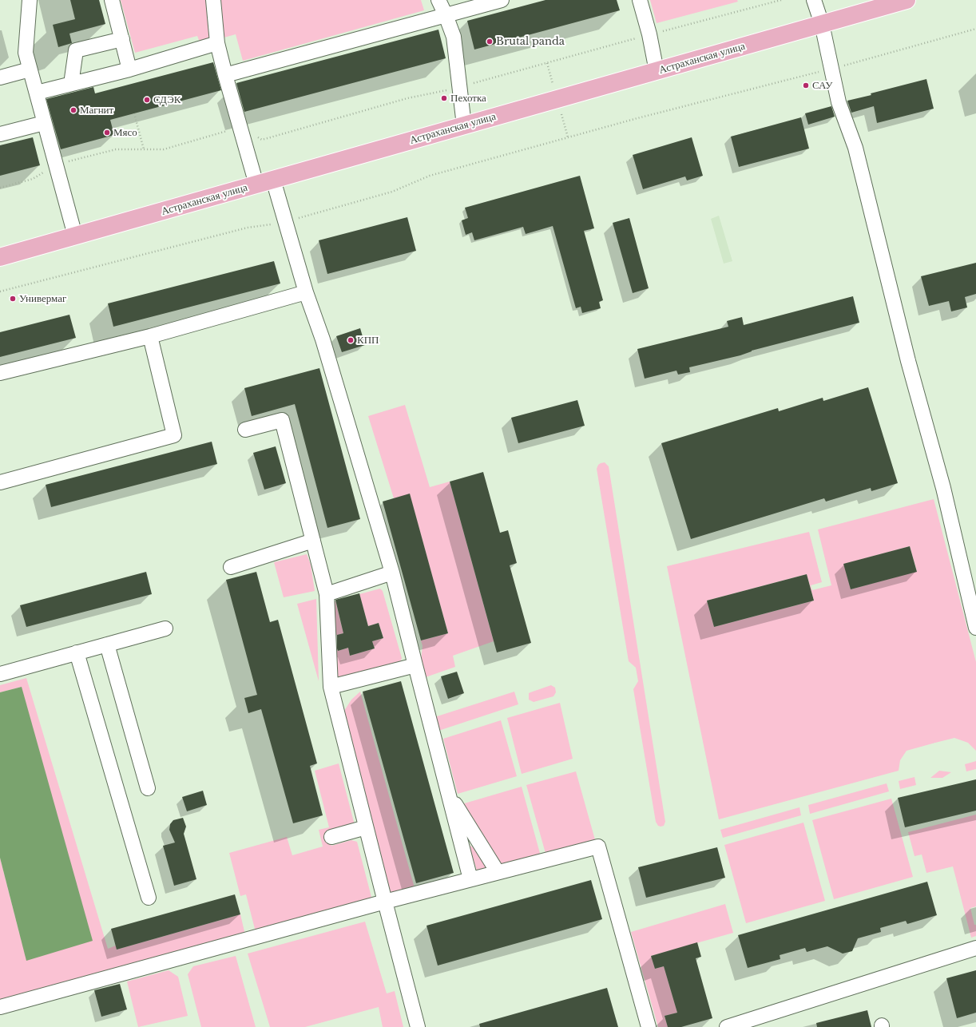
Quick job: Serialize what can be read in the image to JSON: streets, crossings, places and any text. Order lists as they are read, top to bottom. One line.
{"streets":{"main road":["Астраханская улица"]},"places":["Brutal panda","САУ","Пехотка","СДЭК","Магнит","Мясо","Универмаг","КПП"]}
